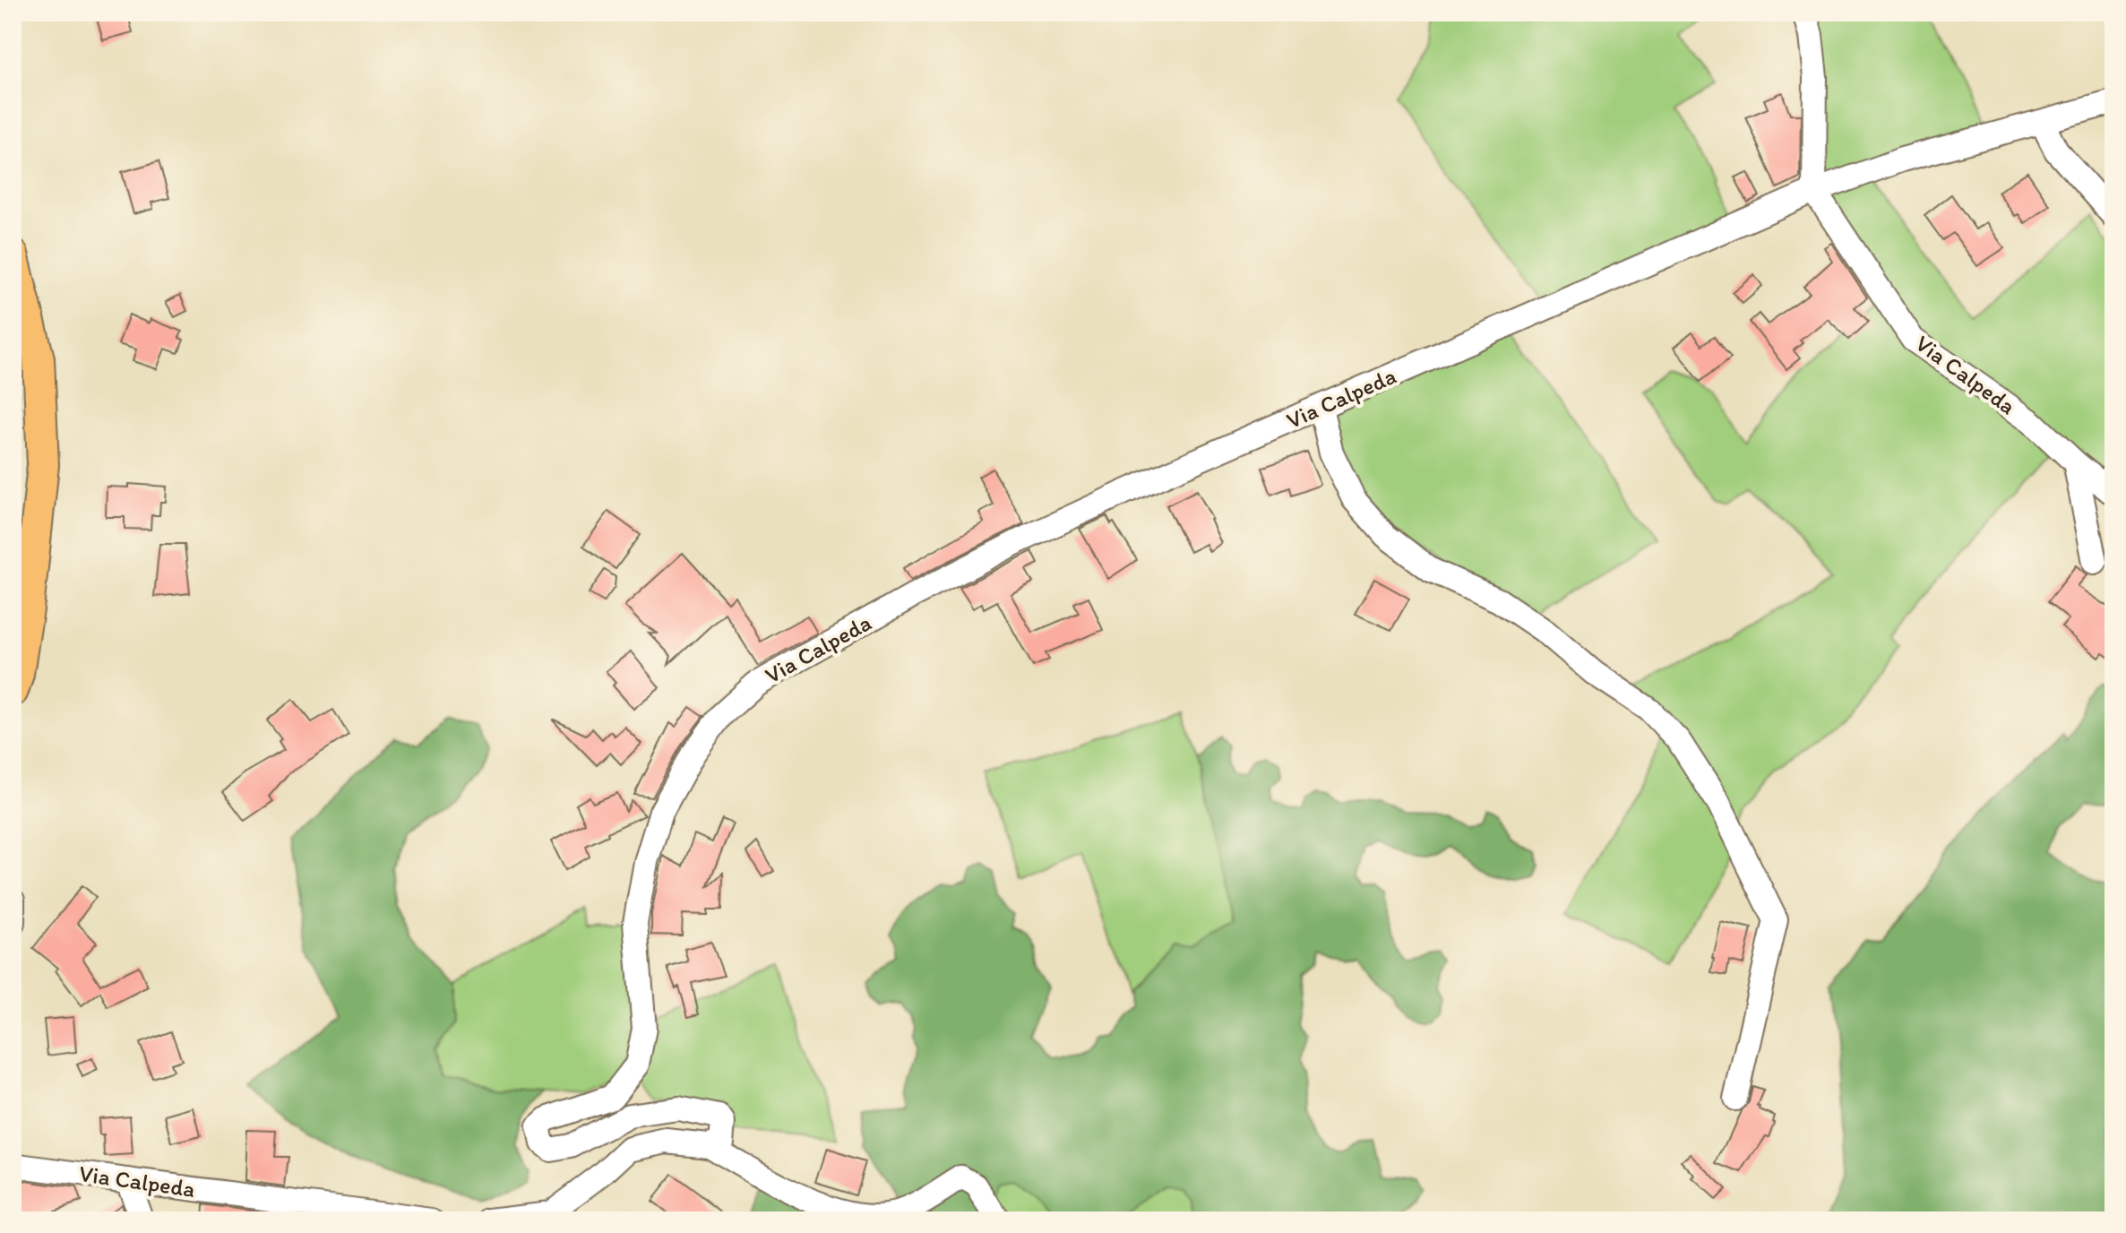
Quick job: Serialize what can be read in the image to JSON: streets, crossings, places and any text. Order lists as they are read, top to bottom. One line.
{"streets":{"street":["Via Calpeda"]}}
